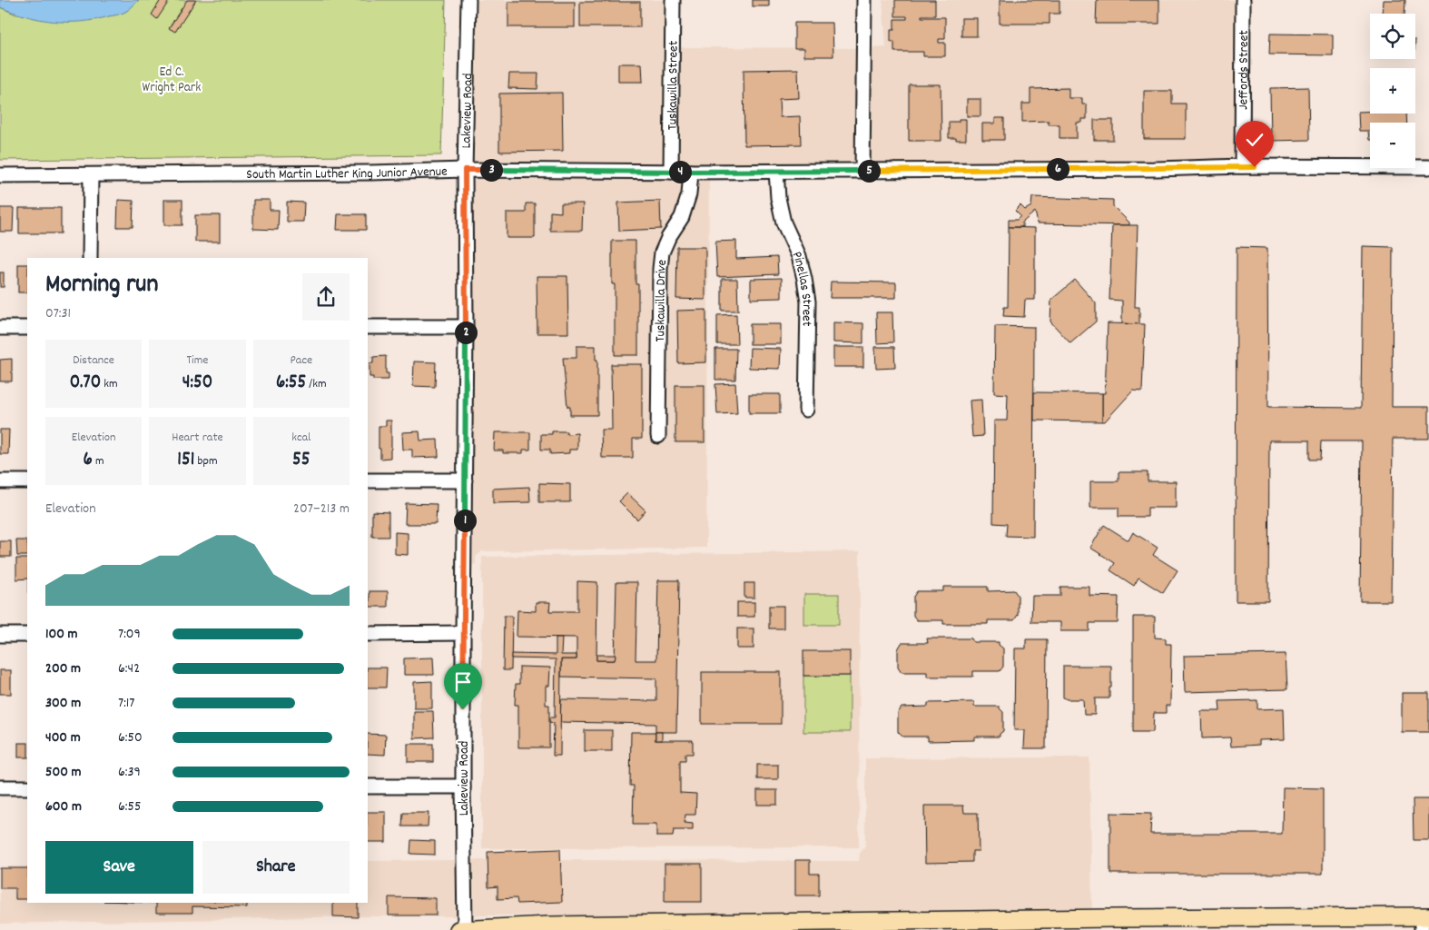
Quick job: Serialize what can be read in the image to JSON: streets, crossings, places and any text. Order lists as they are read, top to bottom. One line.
{"streets":{"street":["Jeffords Street","Tuskawilla Street","Lakeview Road","South Martin Luther King Junior Avenue","Pinellas Street","Tuskawilla Drive"]},"crossings":[["Jeffords Street","South Martin Luther King Junior Avenue"],["Tuskawilla Street","South Martin Luther King Junior Avenue"],["Lakeview Road","South Martin Luther King Junior Avenue"],["South Martin Luther King Junior Avenue","Pinellas Street"],["South Martin Luther King Junior Avenue","Tuskawilla Drive"]],"parks":["Ed C. Wright Park"],"page":{"map_buttons":["+","−"],"pins":["6","3","5","4","2","1"],"heading":["Morning run","07:31"],"stats":[["Distance","0.70 km"],["Time","4:50"],["Pace","6:55 /km"],["Elevation","6 m"],["Heart rate","151 bpm"],["kcal","55"]],"chart":["Elevation","207–213 m"],"list":[{"name":"100 m","note":"7:09"},{"name":"200 m","note":"6:42"},{"name":"300 m","note":"7:17"},{"name":"400 m","note":"6:50"},{"name":"500 m","note":"6:39"},{"name":"600 m","note":"6:55"}],"buttons":["Save","Share"]}}
